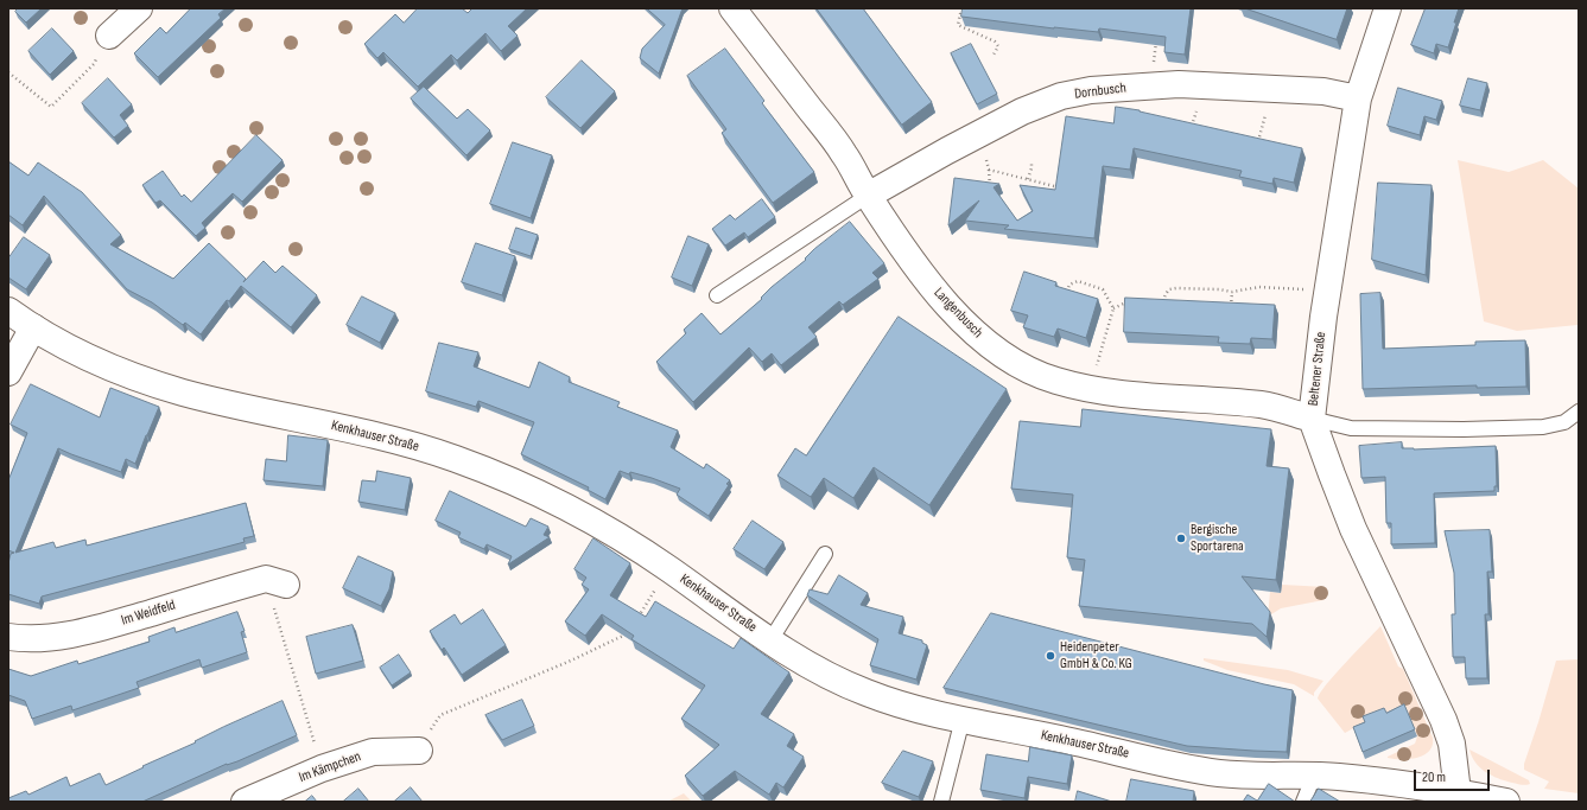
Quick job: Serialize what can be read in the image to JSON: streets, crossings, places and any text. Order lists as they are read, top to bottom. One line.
{"streets":{"street":["Dornbusch","Langenbusch","Beltener Straße","Kenkhauser Straße","Im Weidfeld","Im Kämpchen"]},"crossings":[["Dornbusch","Langenbusch"],["Dornbusch","Beltener Straße"],["Langenbusch","Beltener Straße"],["Beltener Straße","Kenkhauser Straße"]],"places":["Bergische Sportarena","Heidenpeter GmbH & Co. KG"],"scale_bar":"20 m"}
